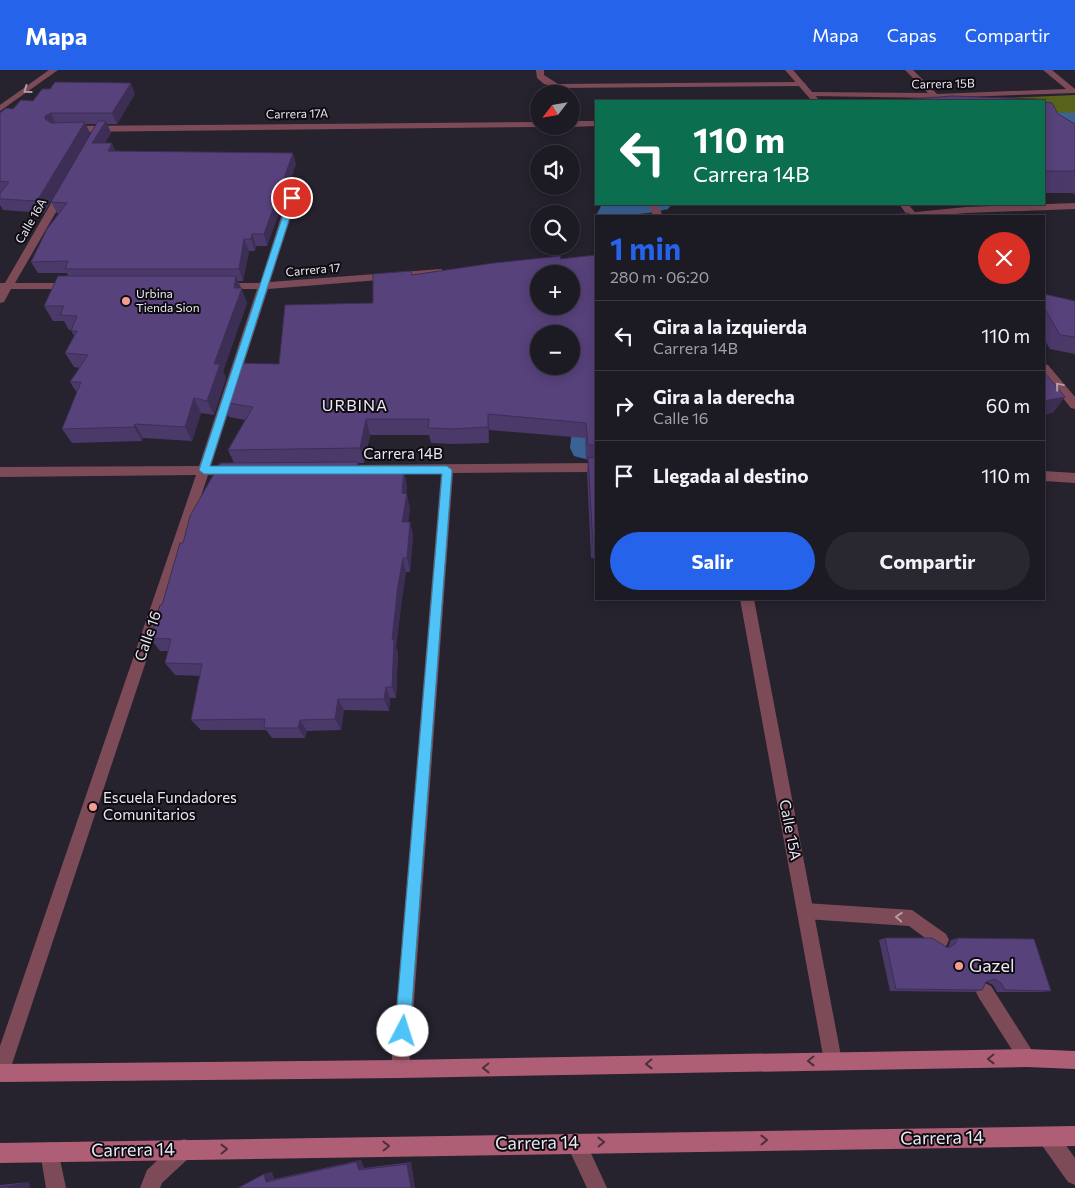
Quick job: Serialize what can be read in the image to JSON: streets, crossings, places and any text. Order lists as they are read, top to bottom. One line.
{"streets":{"main road":["Carrera 14"],"street":["Carrera 15B","Carrera 17A","Calle 16A","Carrera 17","Carrera 14B","Calle 16","Calle 15A"]},"crossings":[["Carrera 17","Calle 16"]],"districts":["URBINA"],"places":["Urbina Tienda Sion","Escuela Fundadores Comunitarios","Gazel"],"north":"bottom left","page":{"header":"Mapa","nav":["Mapa","Capas","Compartir"],"map_buttons":["+","−"],"turn":["110 m","Carrera 14B"],"heading":["1 min","280 m · 06:20"],"list":[{"name":"Gira a la izquierda","note":"Carrera 14B","value":"110 m"},{"name":"Gira a la derecha","note":"Calle 16","value":"60 m"},{"name":"Llegada al destino","value":"110 m"}],"buttons":["Salir","Compartir"]}}
